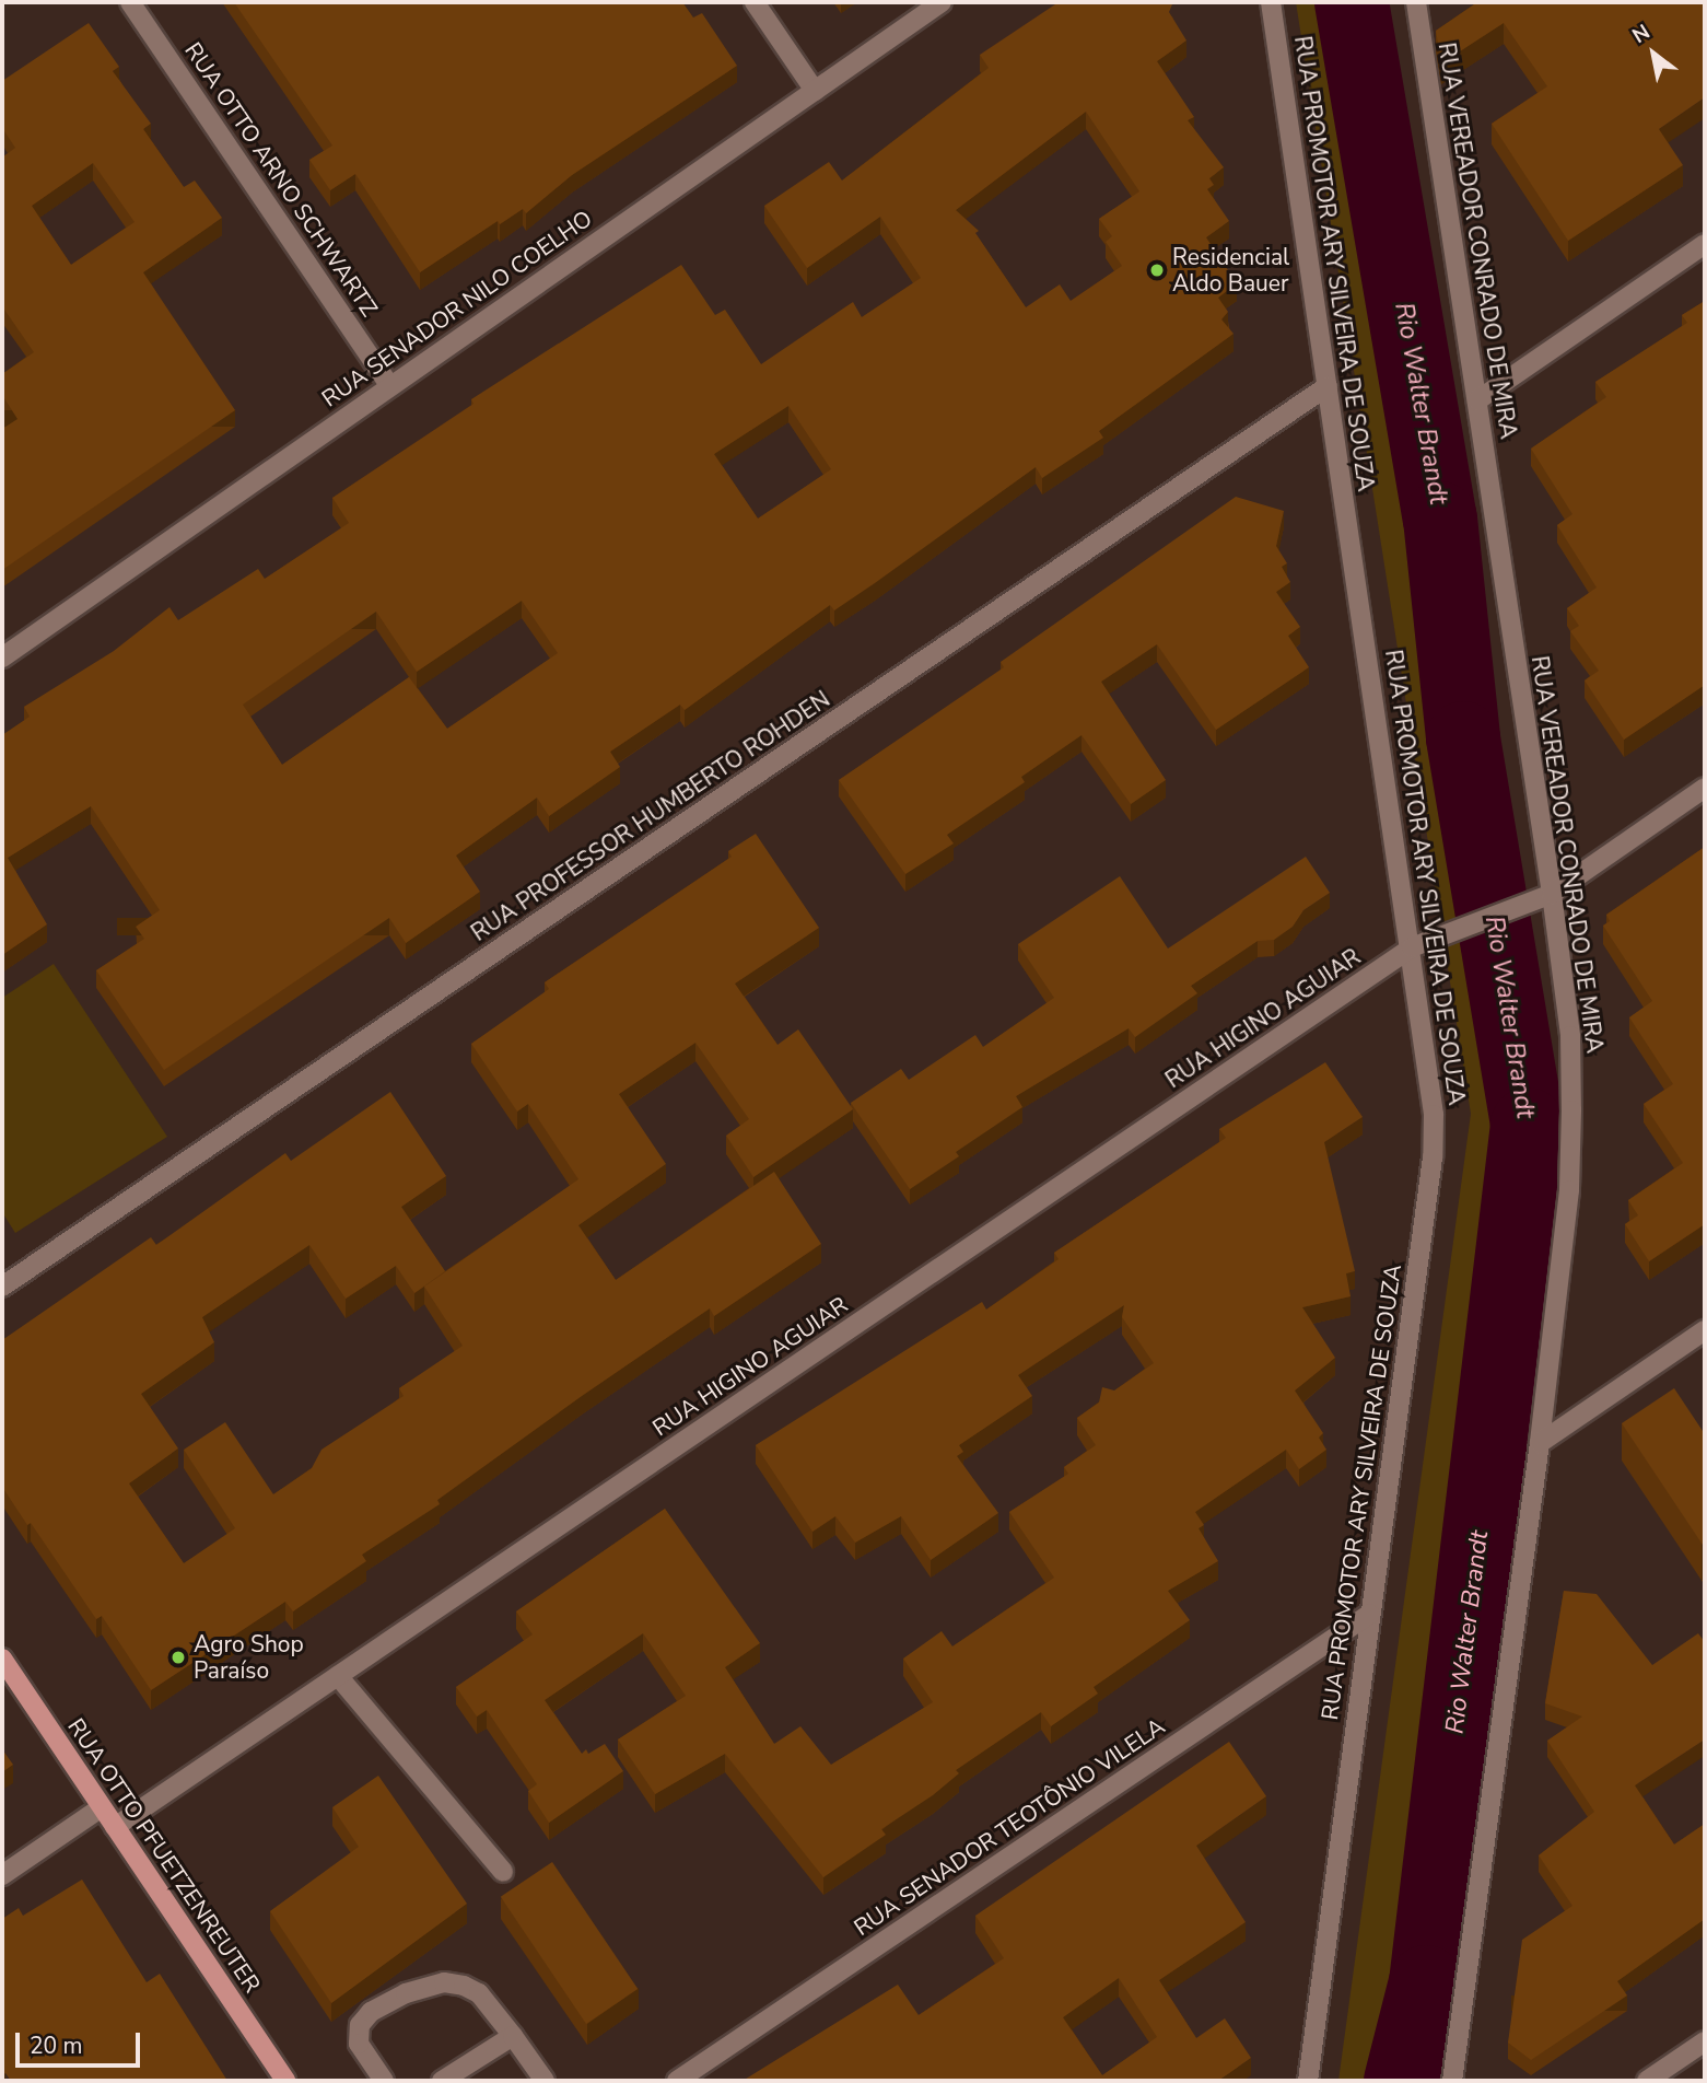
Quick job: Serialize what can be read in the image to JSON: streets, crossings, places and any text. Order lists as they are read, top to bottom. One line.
{"streets":{"main road":["RUA OTTO PFUETZENREUTER"],"street":["RUA OTTO ARNO SCHWARTZ","RUA VEREADOR CONRADO DE MIRA","RUA PROMOTOR ARY SILVEIRA DE SOUZA","RUA SENADOR NILO COELHO","RUA PROFESSOR HUMBERTO ROHDEN","RUA HIGINO AGUIAR","RUA SENADOR TEOTÔNIO VILELA"]},"crossings":[["RUA OTTO ARNO SCHWARTZ","RUA SENADOR NILO COELHO"],["RUA VEREADOR CONRADO DE MIRA","RUA HIGINO AGUIAR"],["RUA PROMOTOR ARY SILVEIRA DE SOUZA","RUA PROFESSOR HUMBERTO ROHDEN"],["RUA PROMOTOR ARY SILVEIRA DE SOUZA","RUA HIGINO AGUIAR"],["RUA PROMOTOR ARY SILVEIRA DE SOUZA","RUA SENADOR TEOTÔNIO VILELA"],["RUA HIGINO AGUIAR","RUA OTTO PFUETZENREUTER"]],"water":["Rio Walter Brandt"],"places":["Residencial Aldo Bauer","Agro Shop Paraíso"],"scale_bar":"20 m","north":"top left"}
